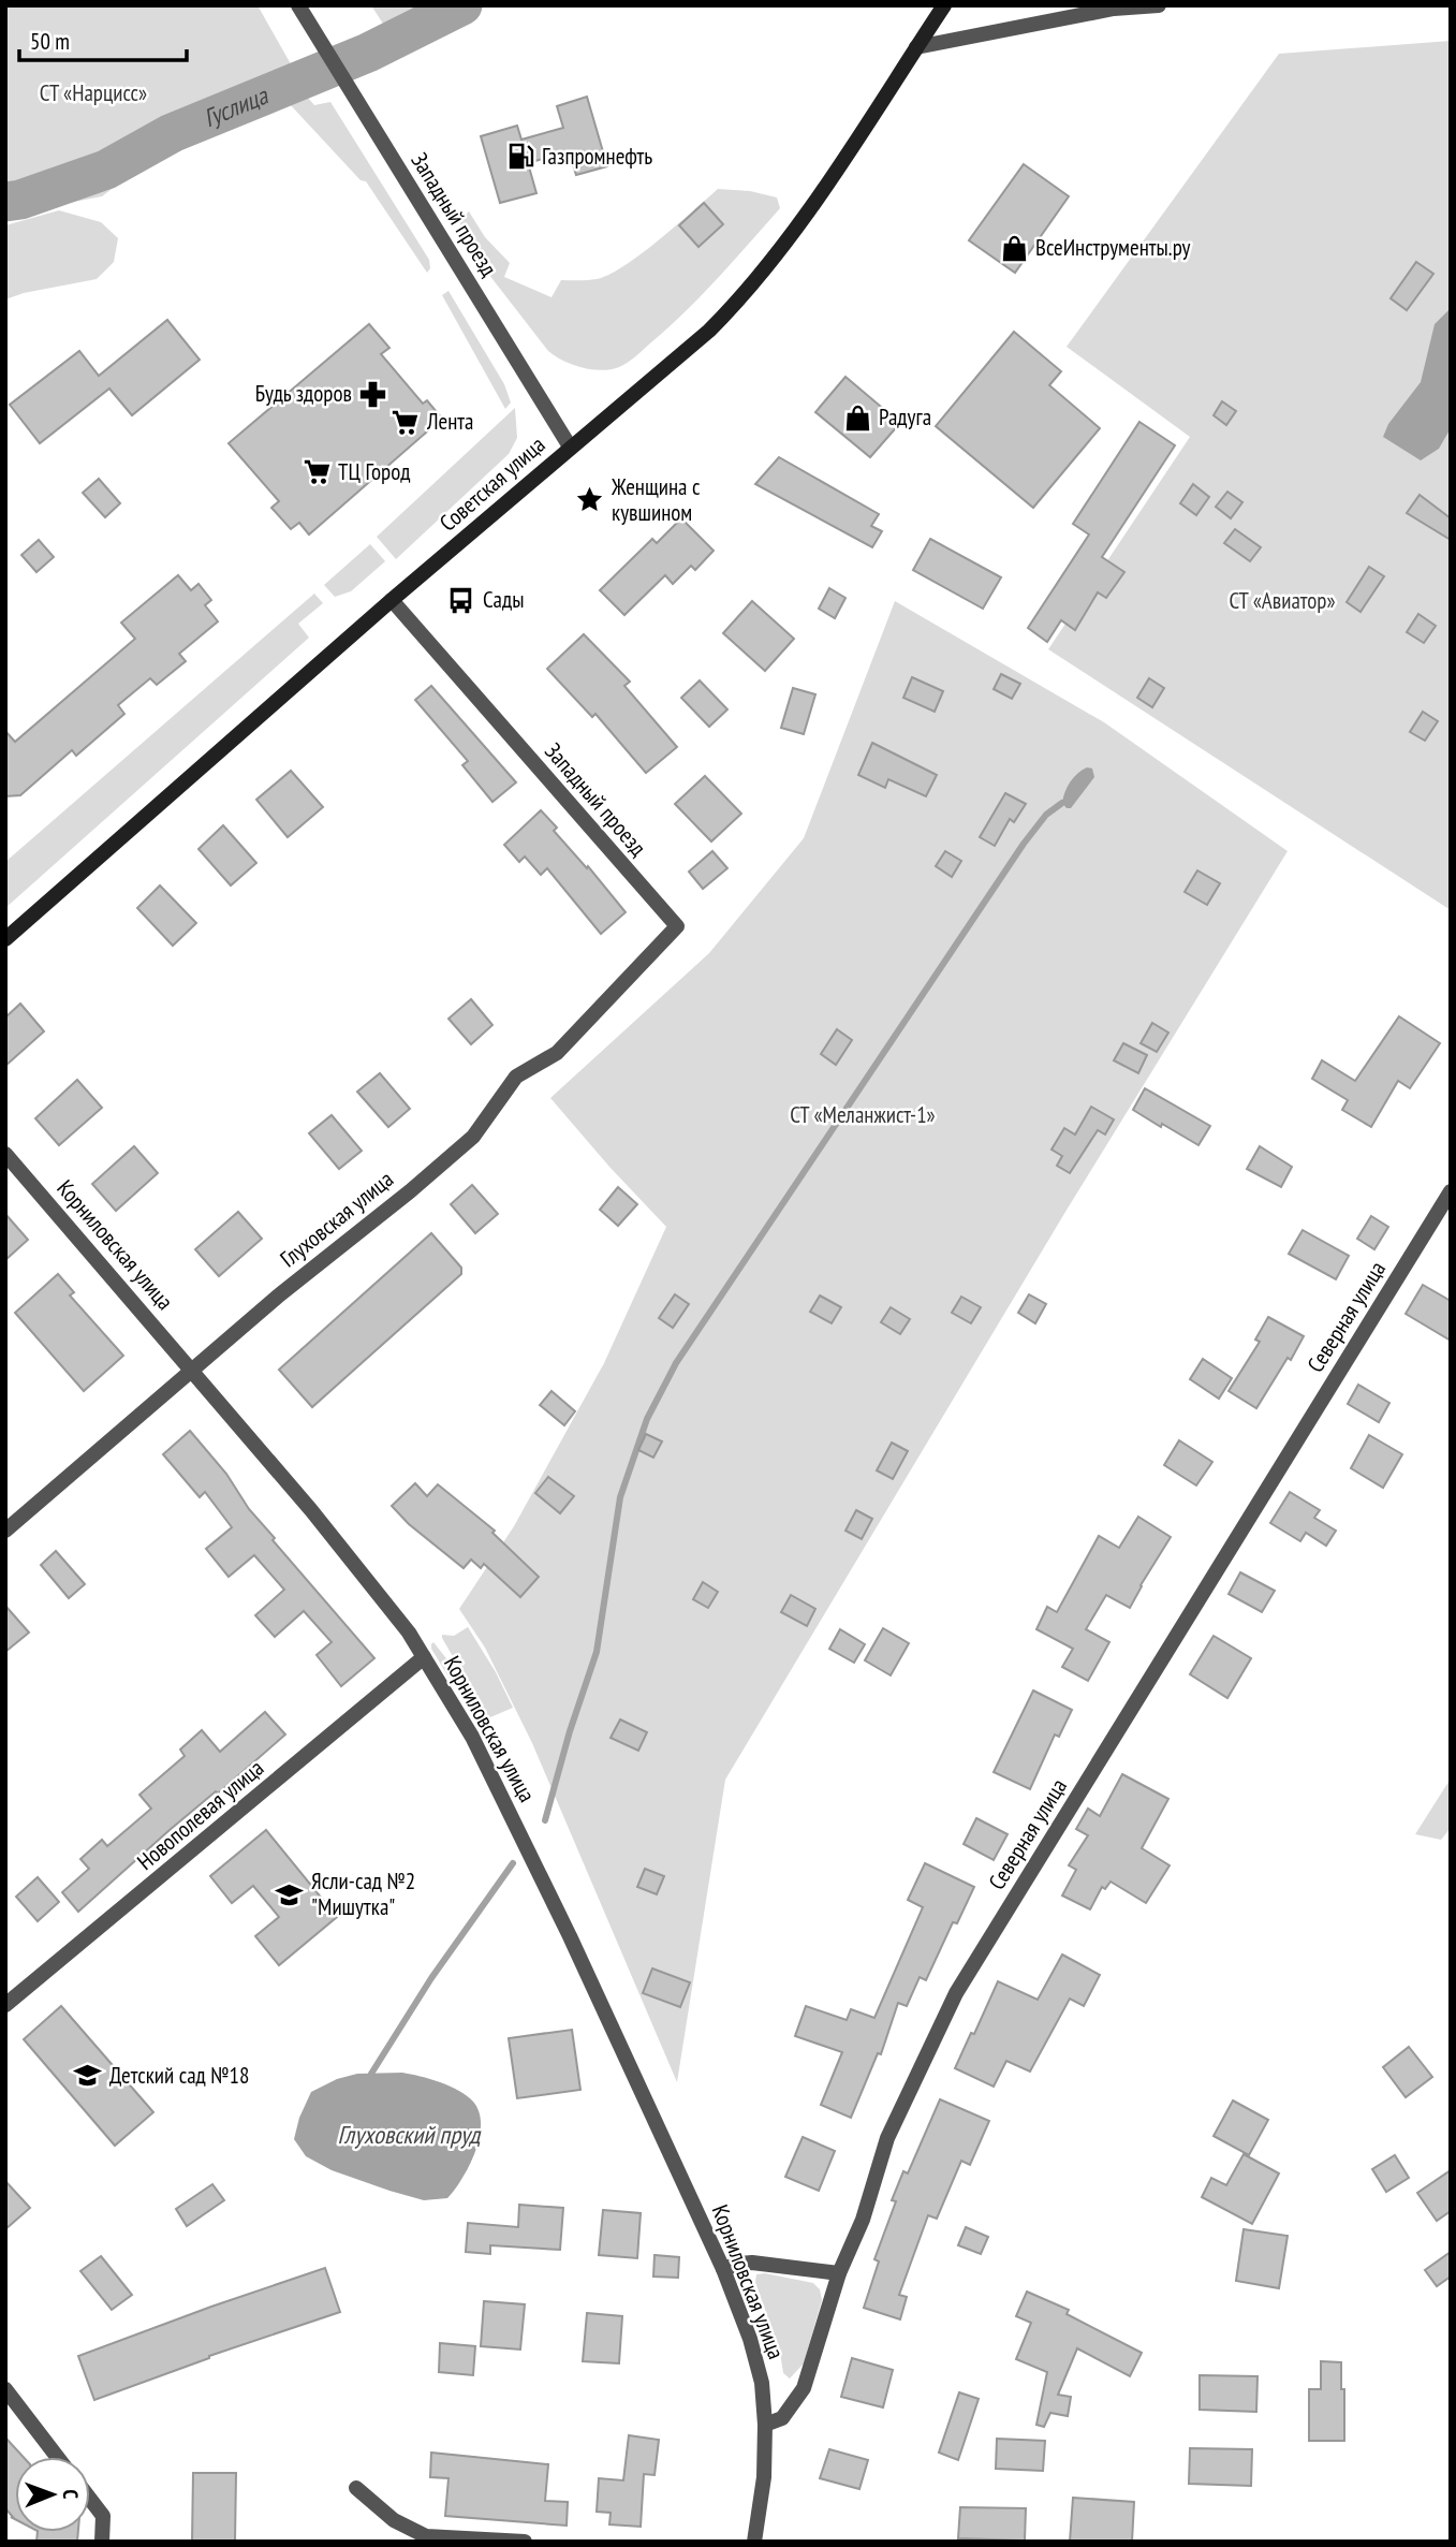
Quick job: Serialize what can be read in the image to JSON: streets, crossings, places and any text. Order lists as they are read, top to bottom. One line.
{"streets":{"main road":["Советская улица"],"street":["Западный проезд","Глуховская улица","Корниловская улица","Северная улица","Новополевая улица"]},"crossings":[["Западный проезд","Советская улица"],["Западный проезд","Глуховская улица"],["Глуховская улица","Корниловская улица"],["Корниловская улица","Северная улица"],["Корниловская улица","Новополевая улица"]],"water":["Гуслица","Глуховский пруд"],"parks":["СТ «Нарцисс»","СТ «Авиатор»","СТ «Меланжист-1»"],"places":{"fuel station":["Газпромнефть"],"shop":["ВсеИнструменты.ру","Радуга"],"pharmacy":["Будь здоров"],"supermarket":["Лента","ТЦ Город"],"place":["Женщина с кувшином"],"bus stop":["Сады"],"school or university":["Ясли-сад №2 \"Мишутка\"","Детский сад №18"]},"scale_bar":"50 m","north":"right"}
